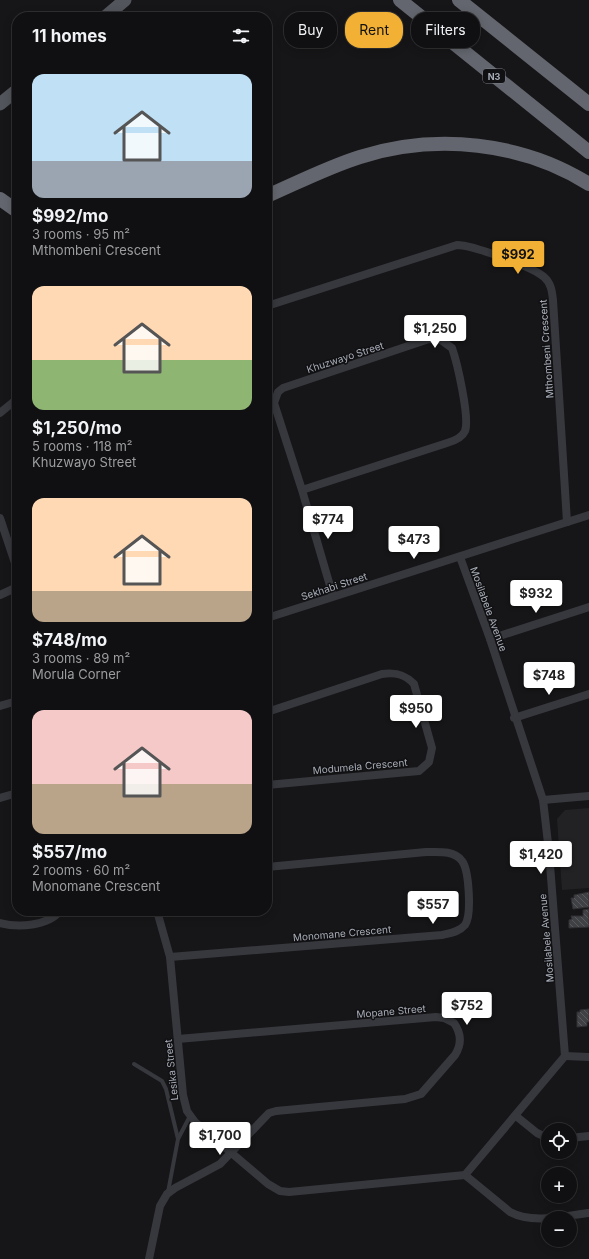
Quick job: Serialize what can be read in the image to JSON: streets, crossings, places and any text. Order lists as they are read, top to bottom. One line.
{"streets":{"highway":["N3"],"street":["Mthombeni Crescent","Khuzwayo Street","Sekhabi Street","Mosilabele Avenue","Modumela Crescent","Monomane Crescent","Mopane Street","Lesika Street"]},"crossings":[["Mthombeni Crescent","Sekhabi Street"],["Khuzwayo Street","Sekhabi Street"],["Sekhabi Street","Mosilabele Avenue"],["Monomane Crescent","Lesika Street"],["Mopane Street","Lesika Street"]],"page":{"chip":["Buy","Rent","Filters"],"heading":"11 homes","list":[{"name":"$992/mo","note":"3 rooms · 95 m² · Mthombeni Crescent"},{"name":"$1,250/mo","note":"5 rooms · 118 m² · Khuzwayo Street"},{"name":"$748/mo","note":"3 rooms · 89 m² · Morula Corner"},{"name":"$557/mo","note":"2 rooms · 60 m² · Monomane Crescent"}],"price":["$992","$1,250","$774","$473","$932","$748","$950","$1,420","$557","$752","$1,700"],"map_buttons":["+","−"]}}
